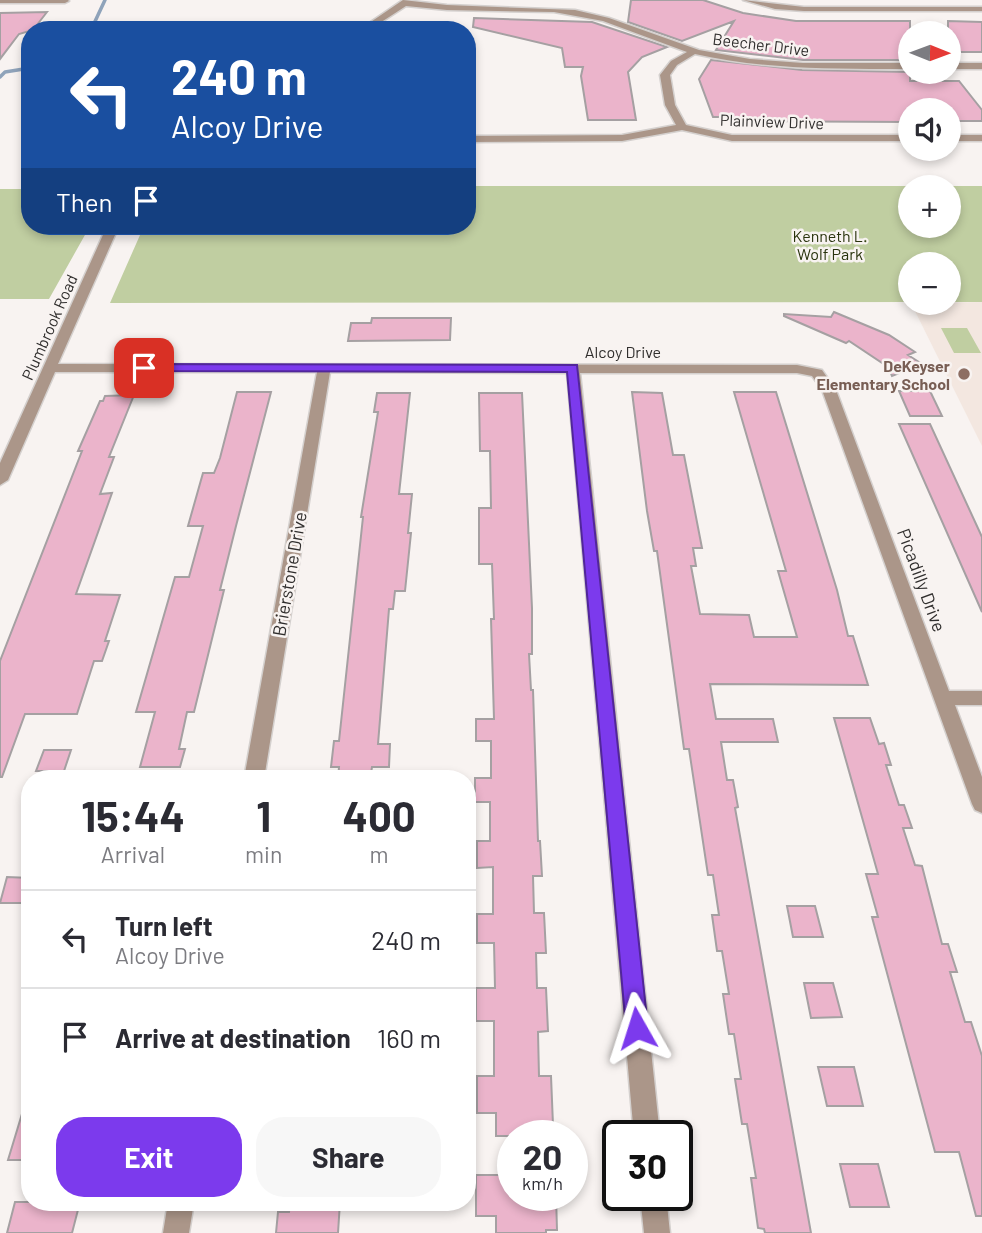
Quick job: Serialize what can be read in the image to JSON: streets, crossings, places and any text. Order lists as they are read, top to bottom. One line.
{"streets":{"street":["Beecher Drive","Plainview Drive","Plumbrook Road","Alcoy Drive","Brierstone Drive","Picadilly Drive"]},"crossings":[["Plumbrook Road","Alcoy Drive"],["Alcoy Drive","Brierstone Drive"],["Alcoy Drive","Picadilly Drive"]],"parks":["Kenneth L. Wolf Park"],"places":["DeKeyser Elementary School"],"north":"right","page":{"map_buttons":["+","−"],"turn":["240 m","Alcoy Drive"],"then":"Then","eta":["15:44","Arrival","1","min","400","m"],"list":[{"name":"Turn left","note":"Alcoy Drive","value":"240 m"},{"name":"Arrive at destination","value":"160 m"}],"buttons":["Exit","Share"],"speed":"20 km/h","limit":"30"}}
